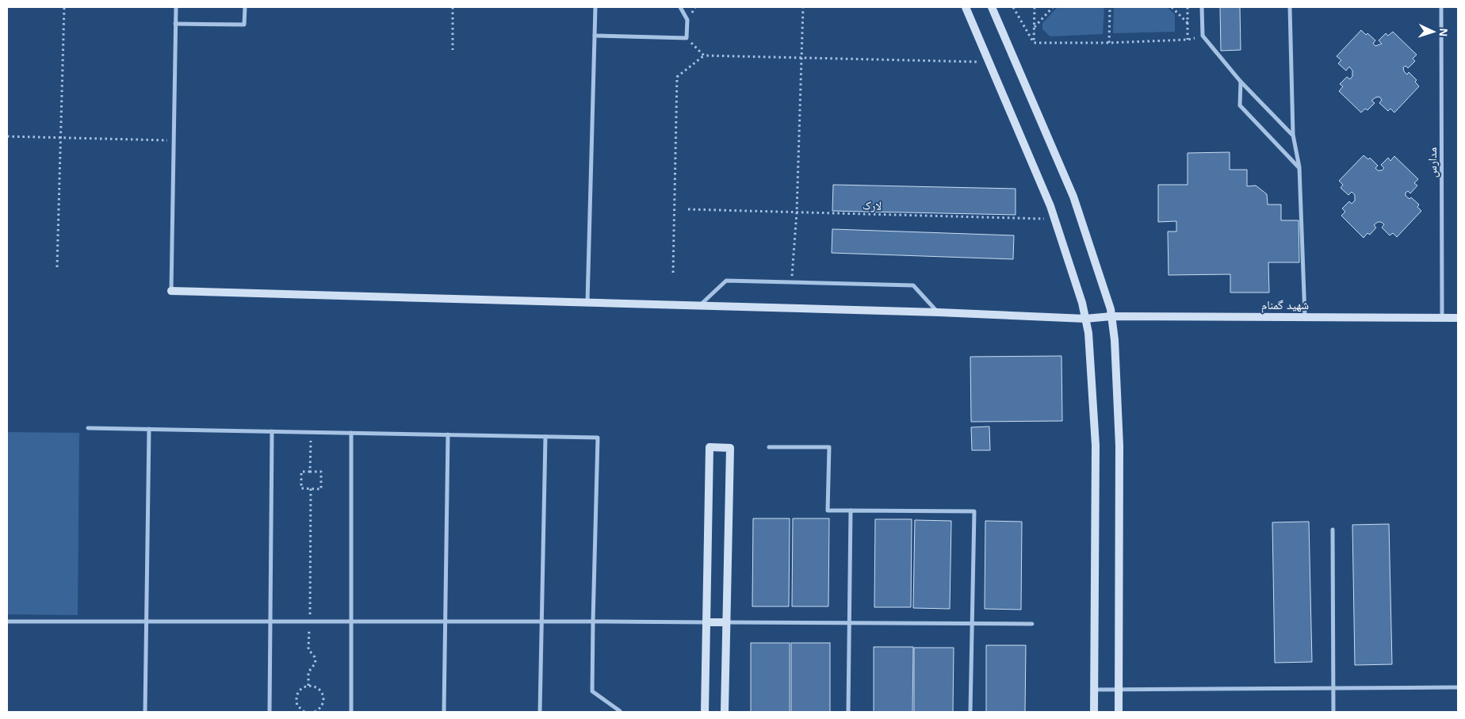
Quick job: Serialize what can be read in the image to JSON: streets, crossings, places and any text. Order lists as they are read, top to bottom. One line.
{"streets":{"street":["مدارس","شهید گمنام"],"path":["لارک"]},"crossings":[["مدارس","شهید گمنام"]],"north":"right"}
